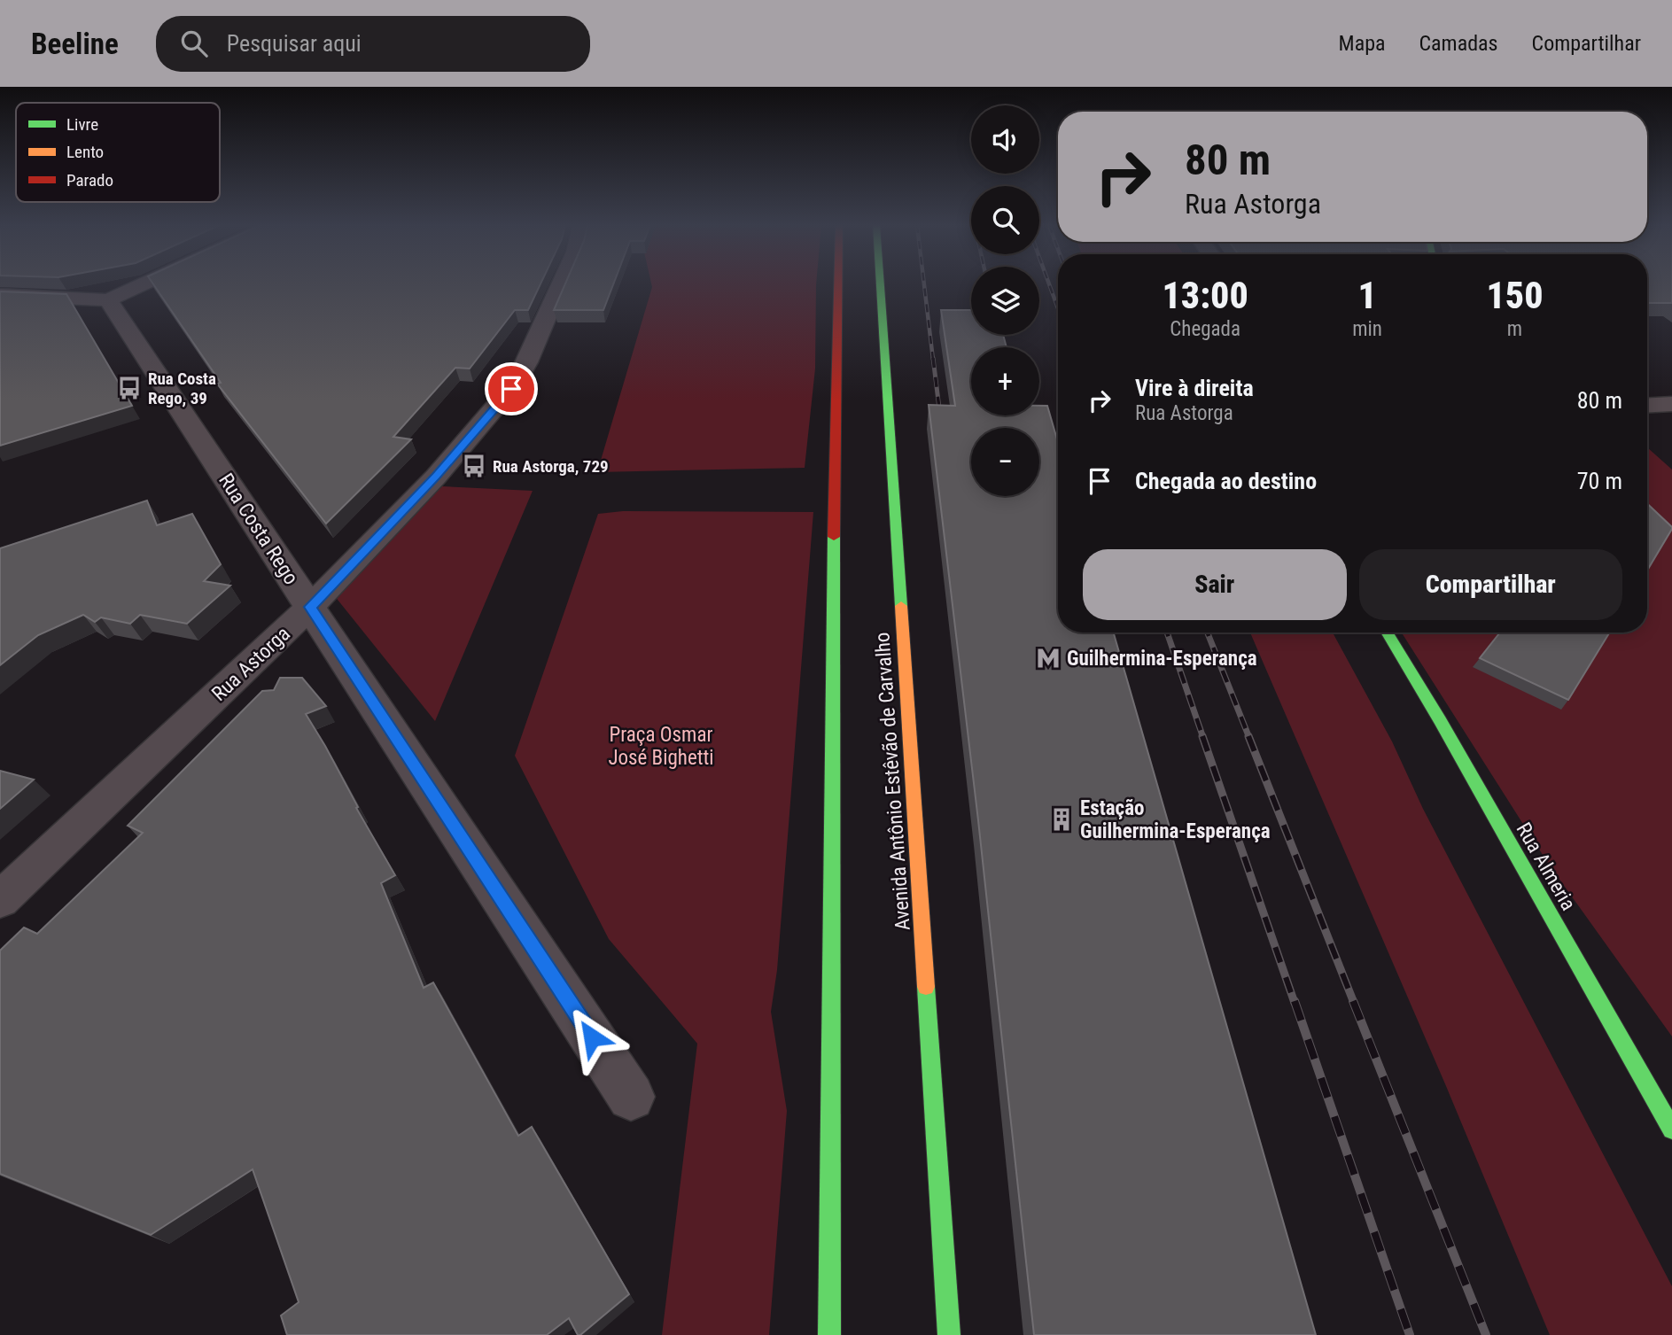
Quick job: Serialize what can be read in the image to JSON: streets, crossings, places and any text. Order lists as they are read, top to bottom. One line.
{"streets":{"main road":["Avenida Antônio Estêvão de Carvalho","Rua Almeria"],"street":["Rua Costa Rego","Rua Astorga"]},"crossings":[["Rua Costa Rego","Rua Astorga"]],"parks":["Praça Osmar José Bighetti"],"places":{"bus stop":["Rua Costa Rego, 39","Rua Astorga, 729"],"metro station":["Guilhermina-Esperança"],"building":["Estação Guilhermina-Esperança"]},"legend":["Livre","Lento","Parado"],"page":{"header":"Beeline","search":"Pesquisar aqui","nav":["Mapa","Camadas","Compartilhar"],"map_buttons":["+","−"],"turn":["80 m","Rua Astorga"],"eta":["13:00","Chegada","1","min","150","m"],"list":[{"name":"Vire à direita","note":"Rua Astorga","value":"80 m"},{"name":"Chegada ao destino","value":"70 m"}],"buttons":["Sair","Compartilhar"]}}
